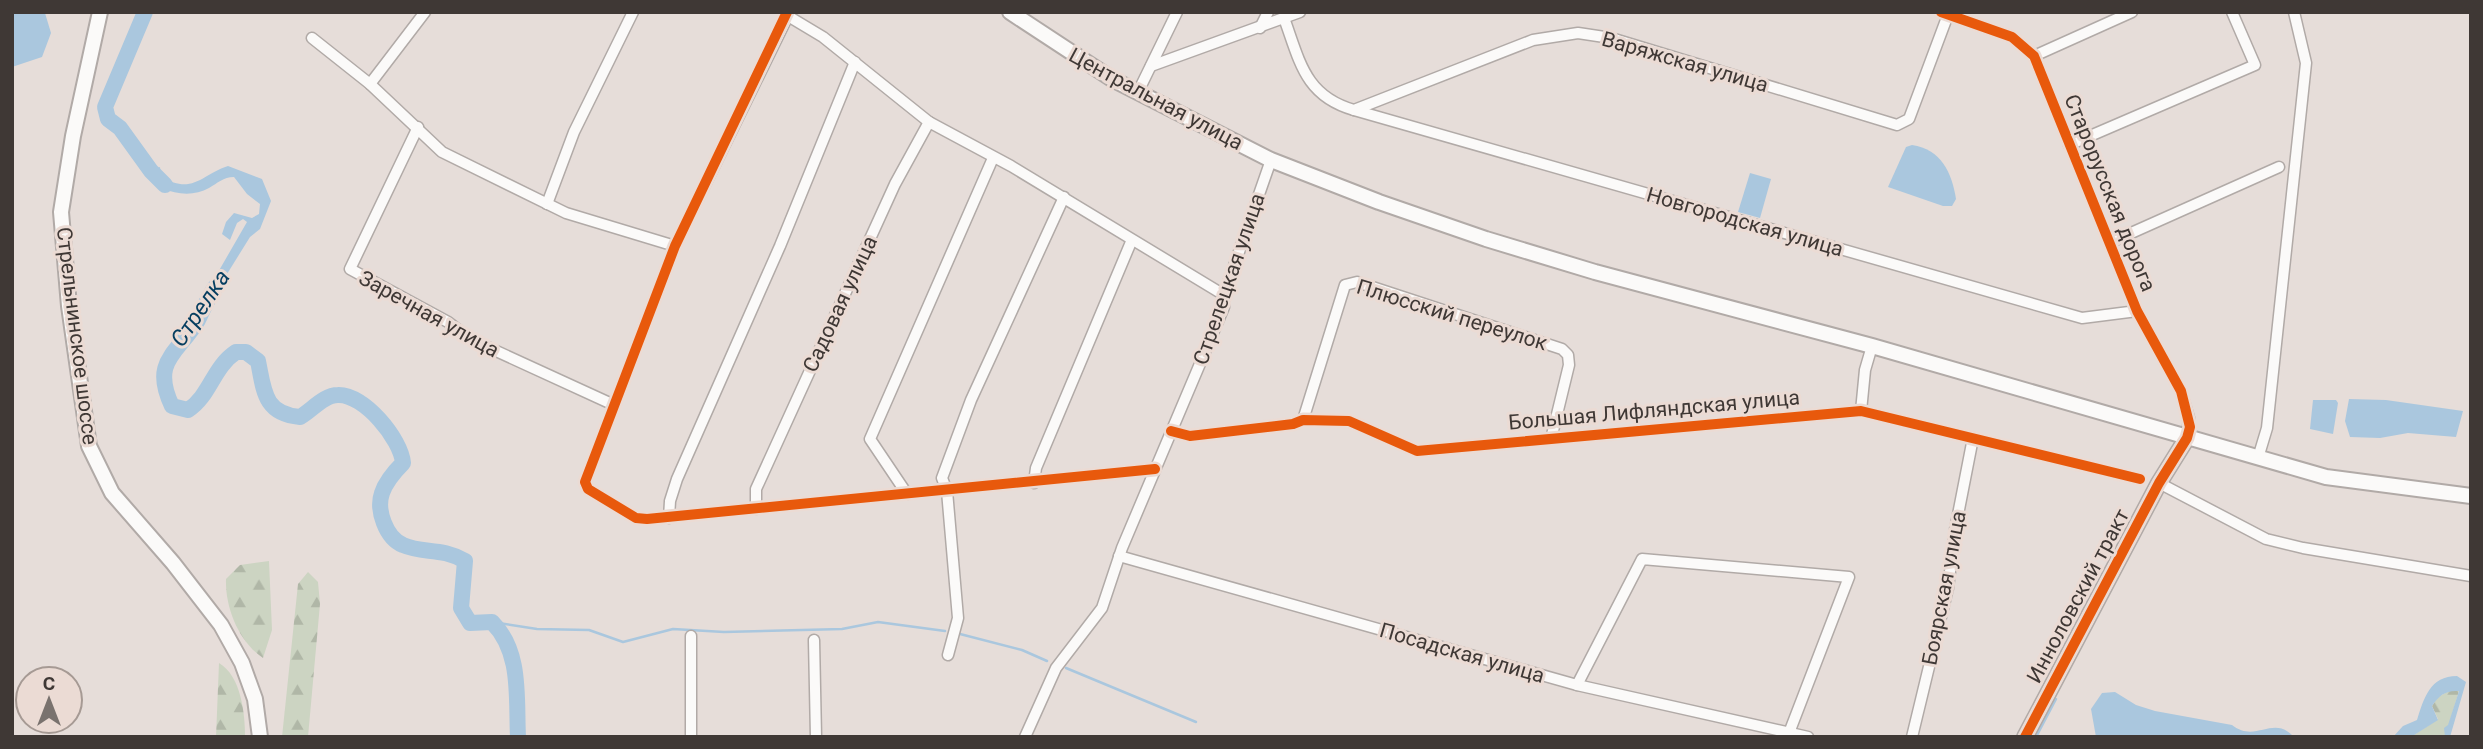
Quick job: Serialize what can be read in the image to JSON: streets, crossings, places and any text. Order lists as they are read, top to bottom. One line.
{"streets":{"main road":["Центральная улица","Стрельнинское шоссе","Инноловский тракт"],"street":["Варяжская улица","Старорусская дорога","Новгородская улица","Стрелецкая улица","Садовая улица","Заречная улица","Плюсский переулок","Большая Лифляндская улица","Боярская улица","Посадская улица"]},"crossings":[["Варяжская улица","Новгородская улица"],["Центральная улица","Старорусская дорога"],["Центральная улица","Стрелецкая улица"],["Центральная улица","Инноловский тракт"],["Старорусская дорога","Новгородская улица"],["Старорусская дорога","Инноловский тракт"],["Стрелецкая улица","Большая Лифляндская улица"],["Стрелецкая улица","Посадская улица"],["Плюсский переулок","Большая Лифляндская улица"],["Большая Лифляндская улица","Боярская улица"]],"water":["Стрелка"],"north":"top"}
